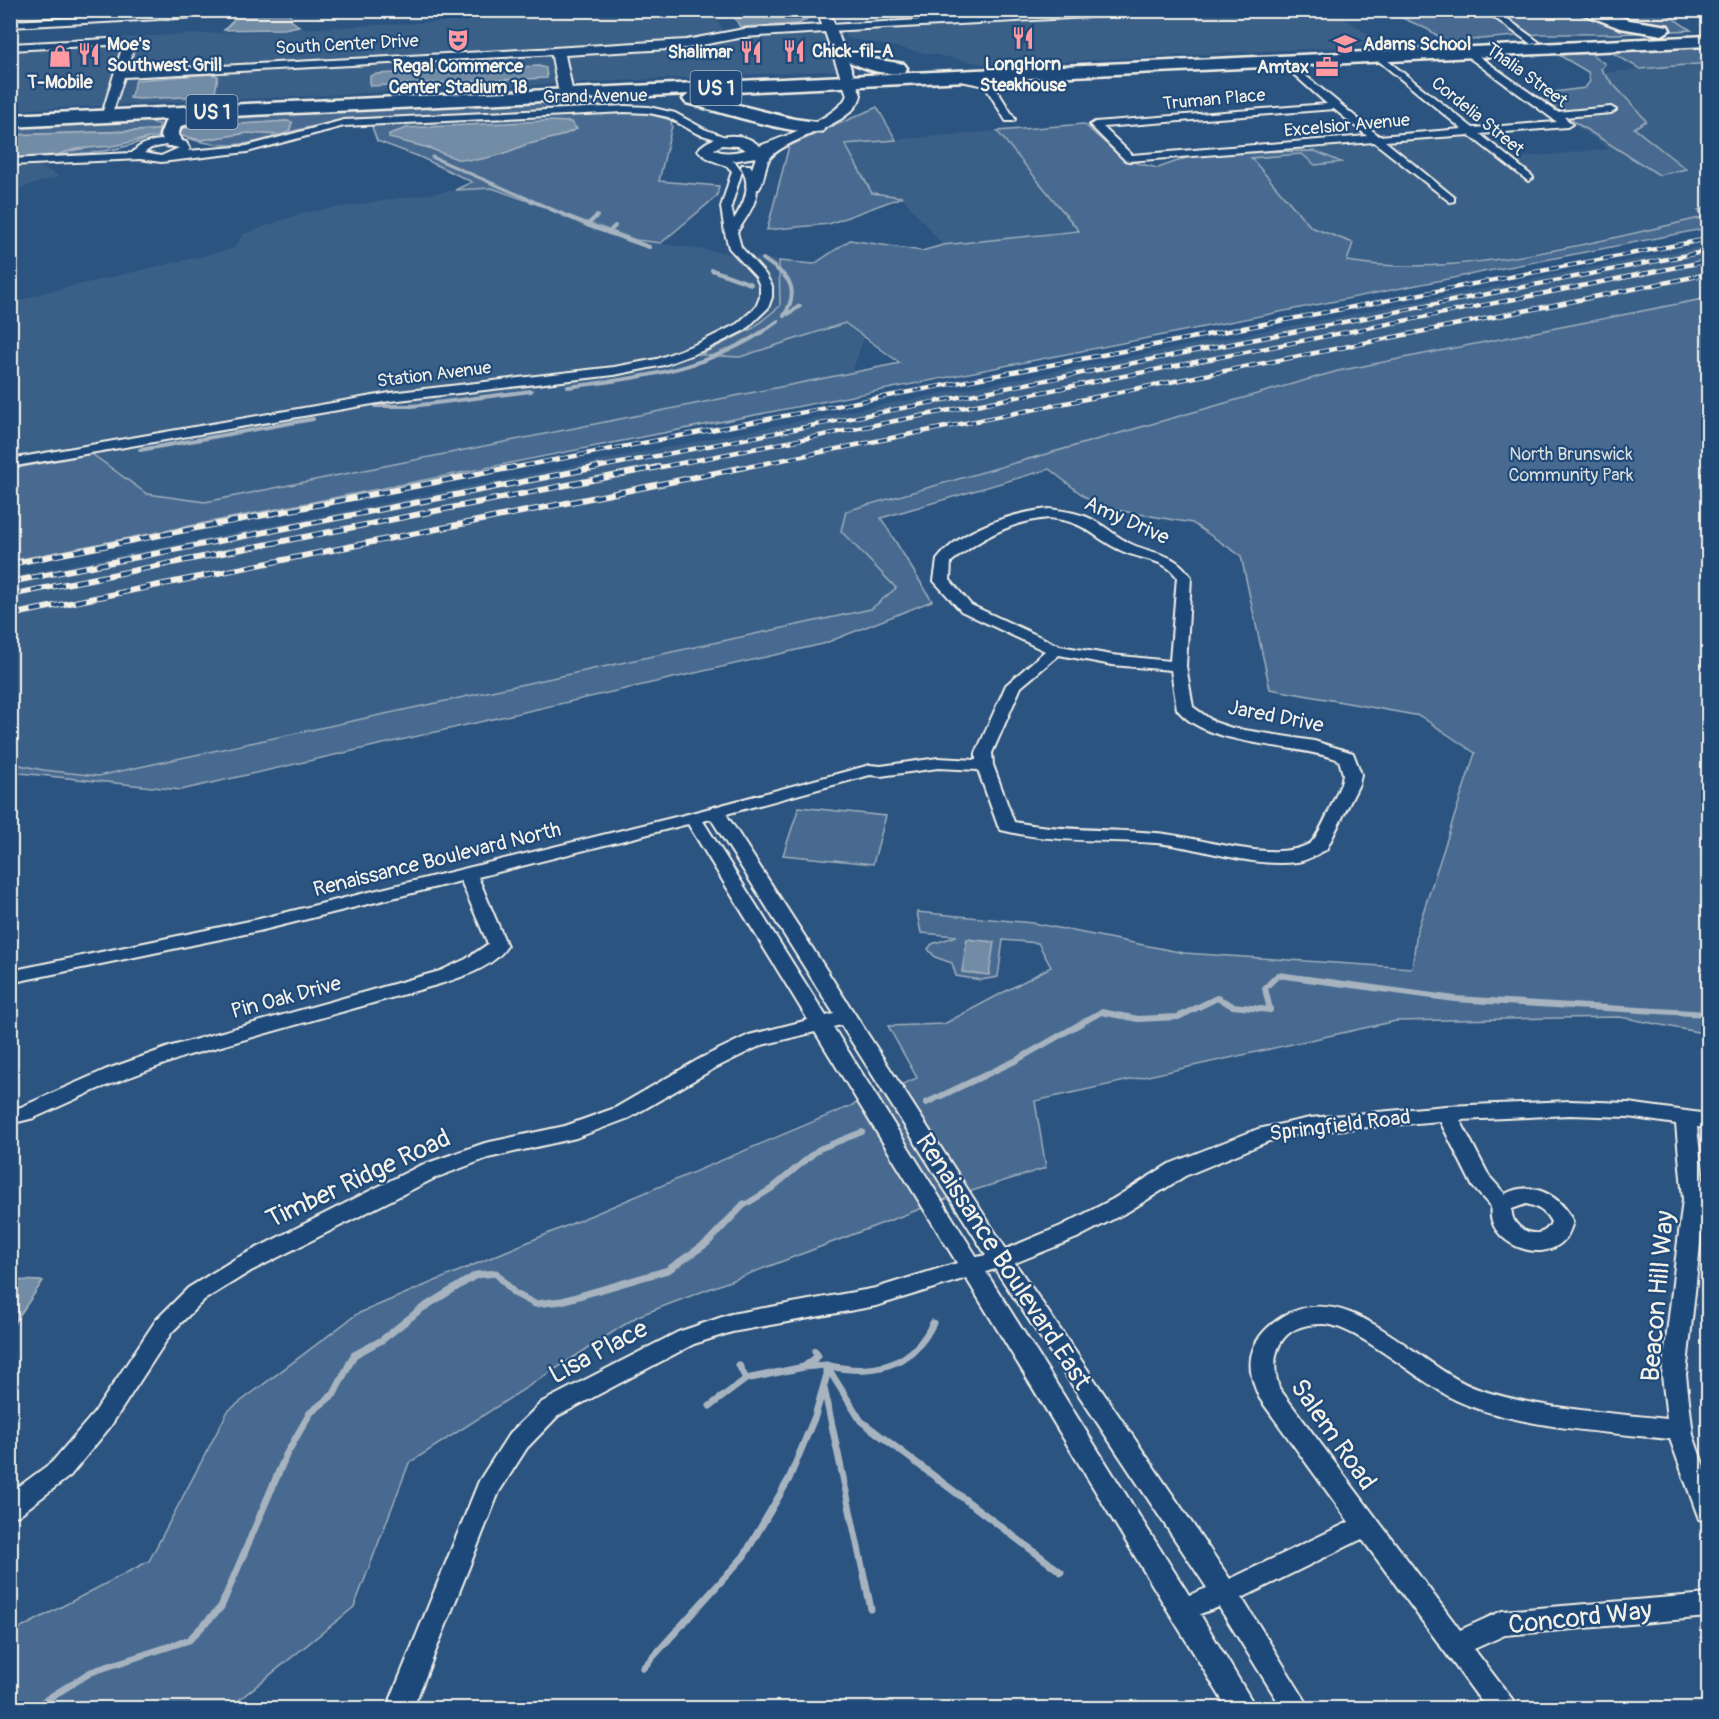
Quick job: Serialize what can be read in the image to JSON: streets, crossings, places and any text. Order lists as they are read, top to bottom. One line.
{"streets":{"highway":["US 1"],"street":["South Center Drive","Thalia Street","Grand Avenue","Truman Place","Cordelia Street","Excelsior Avenue","Station Avenue","Amy Drive","Jared Drive","Renaissance Boulevard North","Pin Oak Drive","Springfield Road","Timber Ridge Road","Renaissance Boulevard East","Beacon Hill Way","Lisa Place","Salem Road","Concord Way"]},"crossings":[["Thalia Street","US 1"],["Thalia Street","Excelsior Avenue"],["US 1","Cordelia Street"],["Grand Avenue","Station Avenue"],["Truman Place","Excelsior Avenue"],["Cordelia Street","Excelsior Avenue"],["Amy Drive","Jared Drive"],["Jared Drive","Renaissance Boulevard North"],["Renaissance Boulevard North","Pin Oak Drive"],["Renaissance Boulevard North","Renaissance Boulevard East"],["Springfield Road","Renaissance Boulevard East"],["Springfield Road","Beacon Hill Way"],["Springfield Road","Lisa Place"],["Timber Ridge Road","Renaissance Boulevard East"],["Renaissance Boulevard East","Lisa Place"],["Beacon Hill Way","Salem Road"],["Salem Road","Concord Way"]],"parks":["North Brunswick Community Park"],"places":{"restaurant":["LongHorn Steakhouse","Chick-fil-A","Shalimar","Moe's Southwest Grill"],"theatre":["Regal Commerce Center Stadium 18"],"school or university":["Adams School"],"shop":["T-Mobile"],"office":["Amtax"]}}
